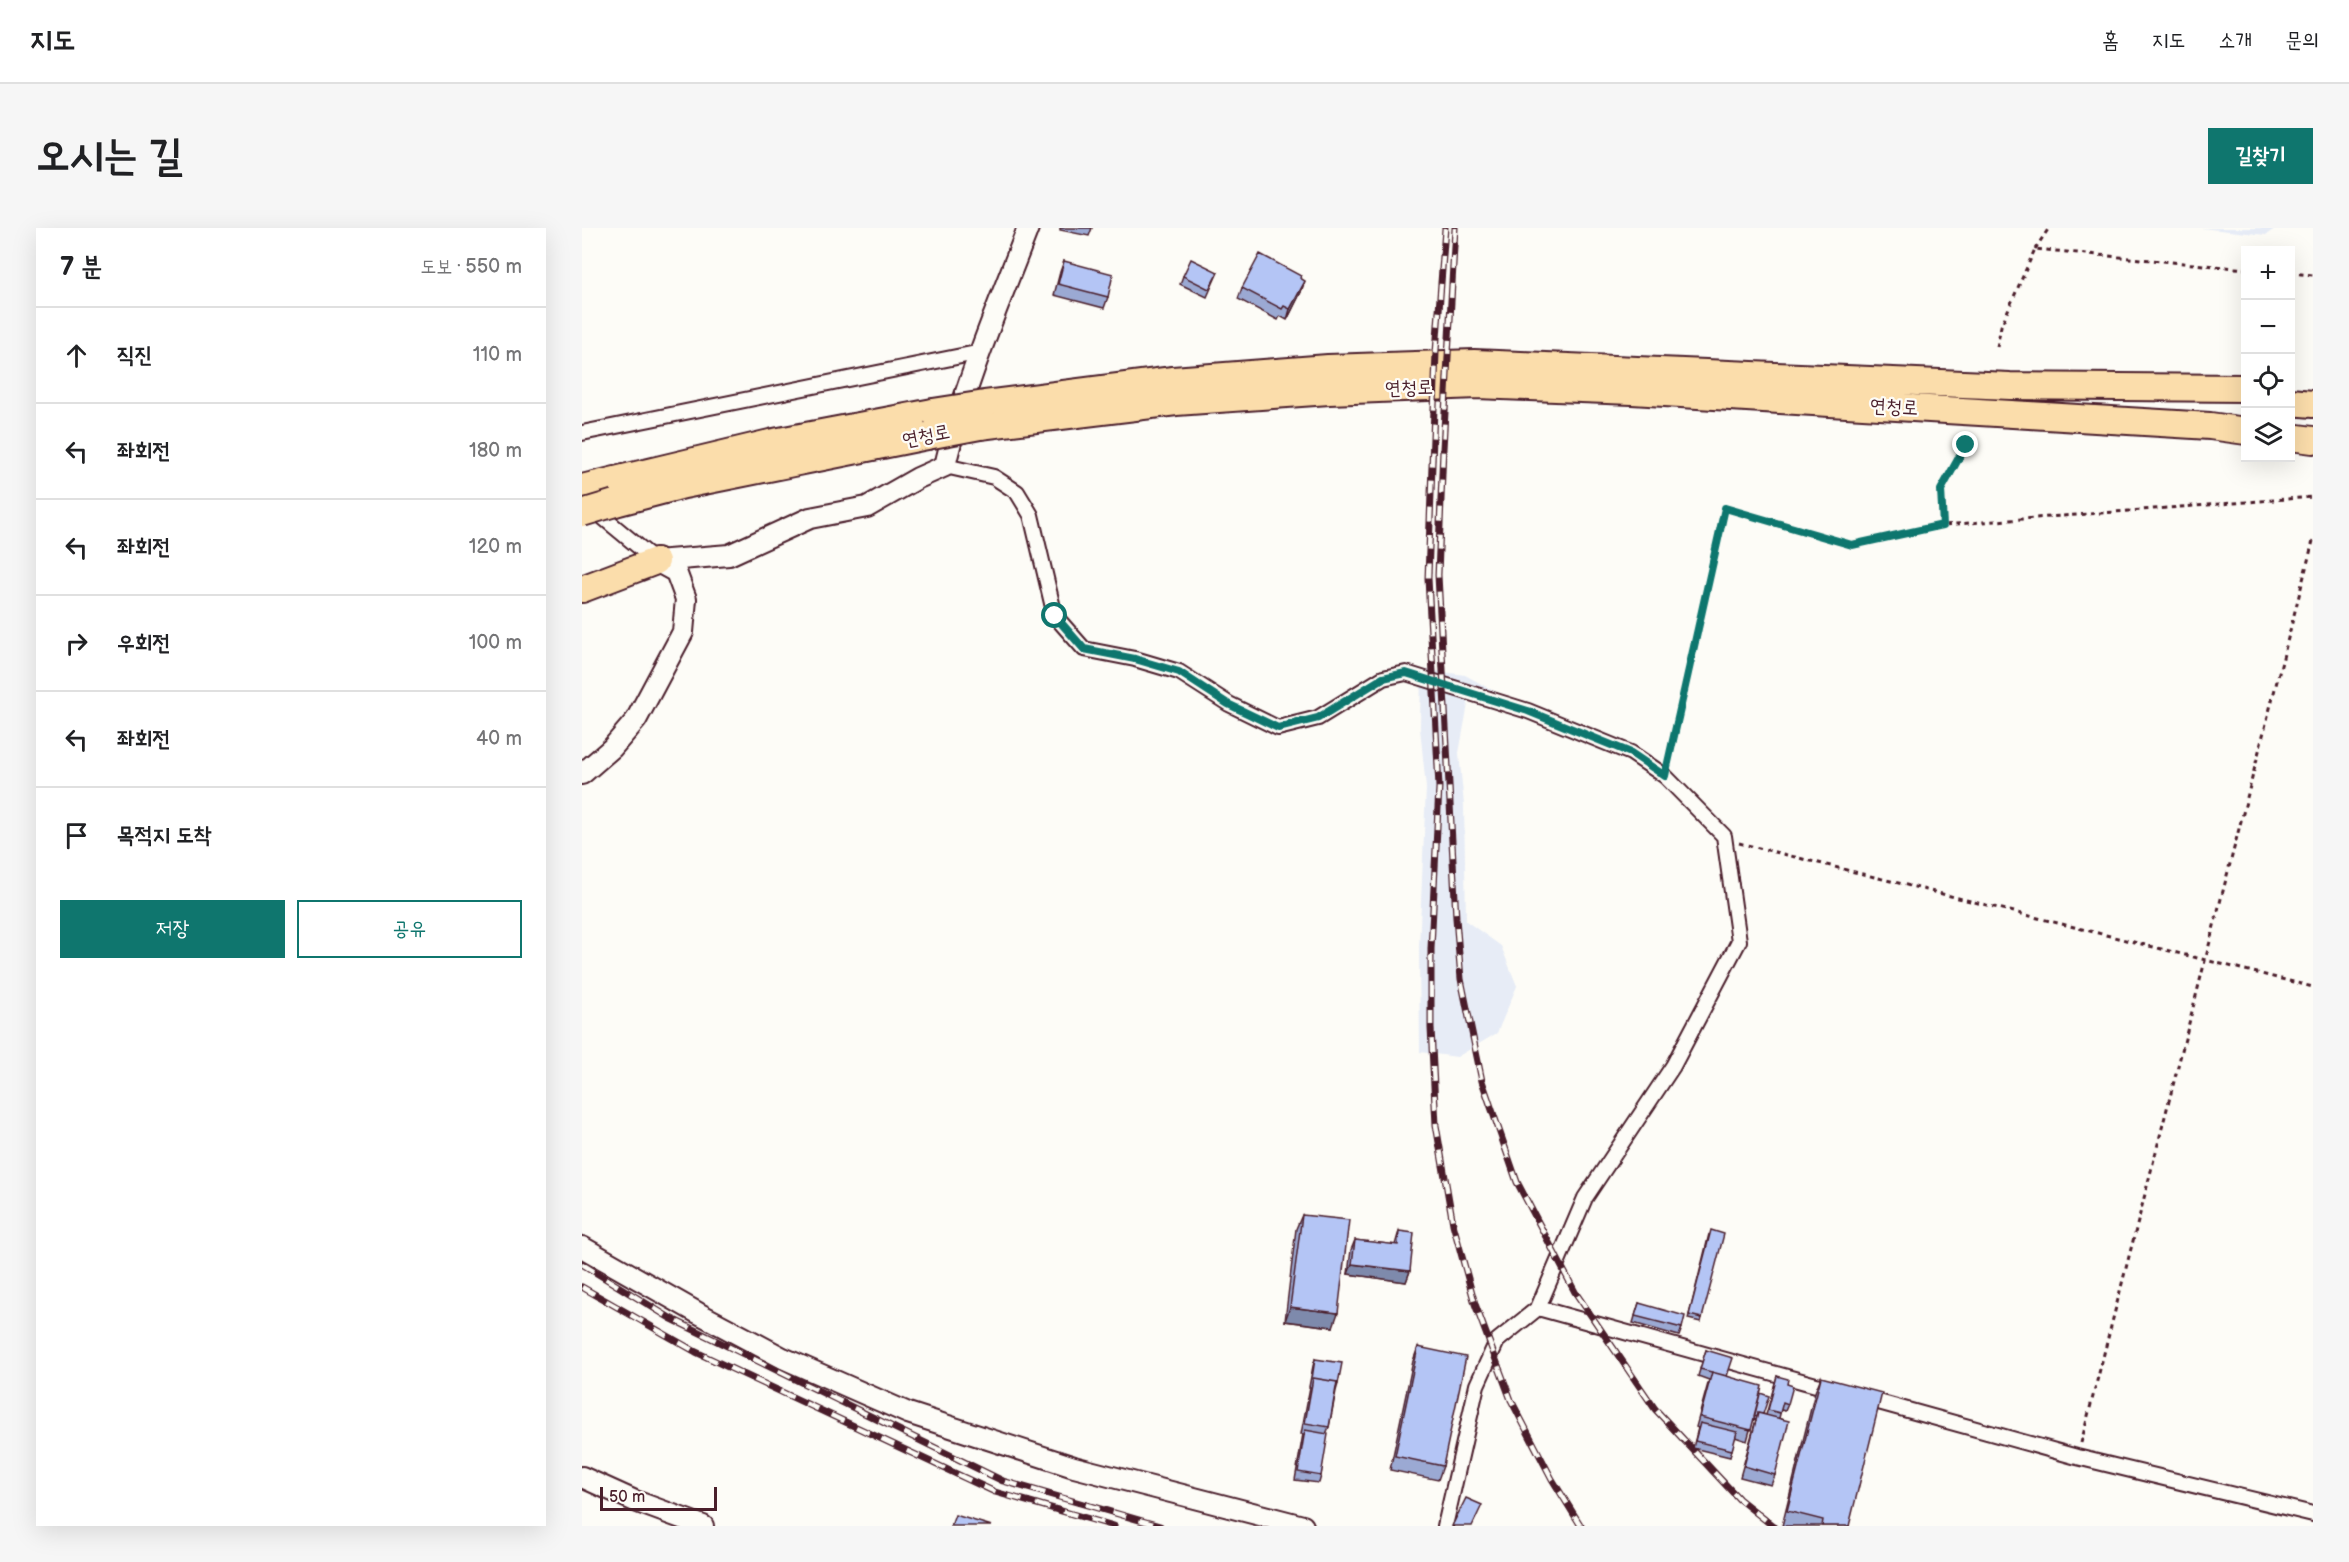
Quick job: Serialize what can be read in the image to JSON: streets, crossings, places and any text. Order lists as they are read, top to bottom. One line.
{"streets":{"highway":["연청로"]},"scale_bar":"50 m","page":{"header":"지도","nav":["홈","지도","소개","문의"],"buttons":["길찾기",["저장","공유"]],"title":"오시는 길","heading":["7 분","도보 · 550 m"],"map_buttons":["+","−"],"list":[["직진","110 m"],["좌회전","180 m"],["좌회전","120 m"],["우회전","100 m"],["좌회전","40 m"],"목적지 도착"],"scale":"50 m"}}
